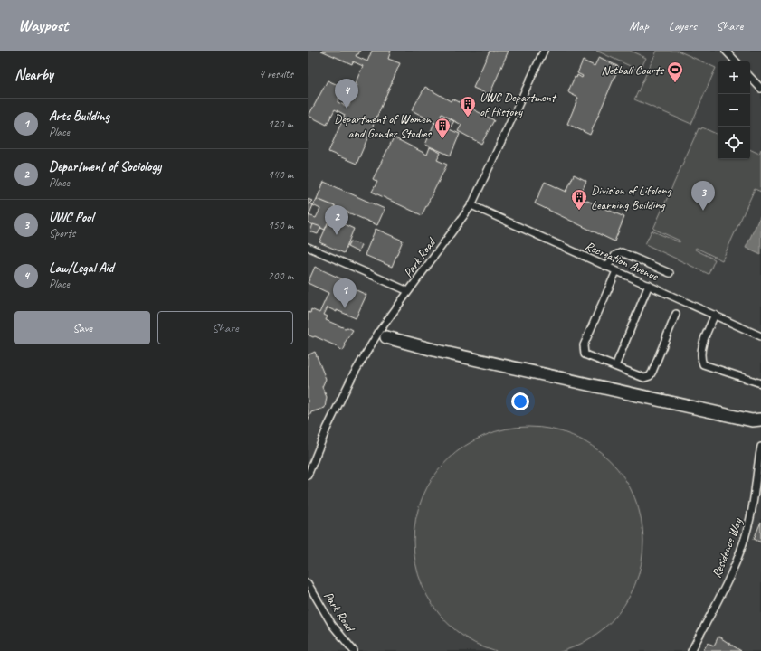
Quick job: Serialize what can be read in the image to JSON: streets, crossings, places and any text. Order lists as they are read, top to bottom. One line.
{"streets":{"lane":["Park Road","Recreation Avenue","Residence Way"]},"crossings":[["Park Road","Recreation Avenue"]],"places":{"sports":["Netball Courts"],"building":["UWC Department of History","Department of Women and Gender Studies","Division of Lifelong Learning Building"]},"page":{"header":"Waypost","nav":["Map","Layers","Share"],"heading":["Nearby","4 results"],"map_buttons":["+","−"],"pins":["4","3","2","1"],"list":[{"mark":"1","name":"Arts Building","note":"Place","value":"120 m"},{"mark":"2","name":"Department of Sociology","note":"Place","value":"140 m"},{"mark":"3","name":"UWC Pool","note":"Sports","value":"150 m"},{"mark":"4","name":"Law/Legal Aid","note":"Place","value":"200 m"}],"buttons":["Save","Share"]}}
